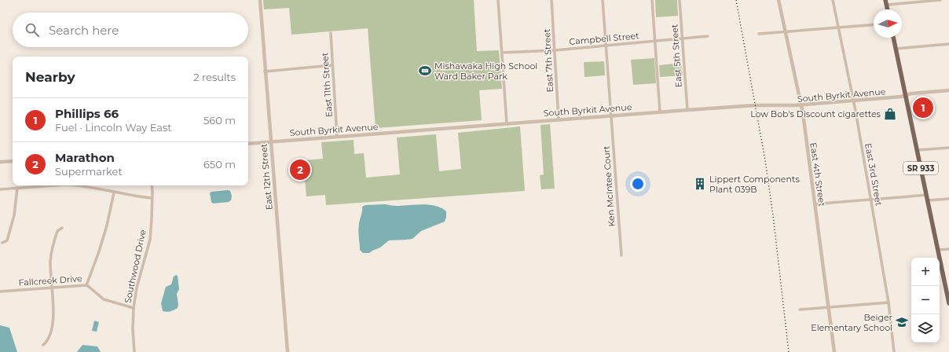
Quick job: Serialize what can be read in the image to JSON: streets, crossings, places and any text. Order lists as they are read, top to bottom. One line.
{"streets":{"main road":["SR 933"],"street":["Campbell Street","East 5th Street","East 7th Street","East 11th Street","South Byrkit Avenue","East 4th Street","East 3rd Street","East 12th Street","Ken McIntee Court","Southwood Drive","Fallcreek Drive"]},"crossings":[["Campbell Street","East 5th Street"],["Campbell Street","East 7th Street"],["Campbell Street","Ken McIntee Court"],["East 5th Street","South Byrkit Avenue"],["East 7th Street","South Byrkit Avenue"],["East 11th Street","South Byrkit Avenue"],["South Byrkit Avenue","SR 933"],["South Byrkit Avenue","East 4th Street"],["South Byrkit Avenue","East 3rd Street"],["South Byrkit Avenue","East 12th Street"],["South Byrkit Avenue","Ken McIntee Court"],["Southwood Drive","Fallcreek Drive"]],"places":{"sports":["Mishawaka High School Ward Baker Park"],"shop":["Low Bob's Discount cigarettes"],"building":["Lippert Components Plant 039B"],"school or university":["Beiger Elementary School"]},"north":"right","page":{"search":"Search here","heading":["Nearby","2 results"],"pins":["1","2"],"list":[{"mark":"1","name":"Phillips 66","note":"Fuel · Lincoln Way East","value":"560 m"},{"mark":"2","name":"Marathon","note":"Supermarket","value":"650 m"}],"map_buttons":["+","−"]}}
